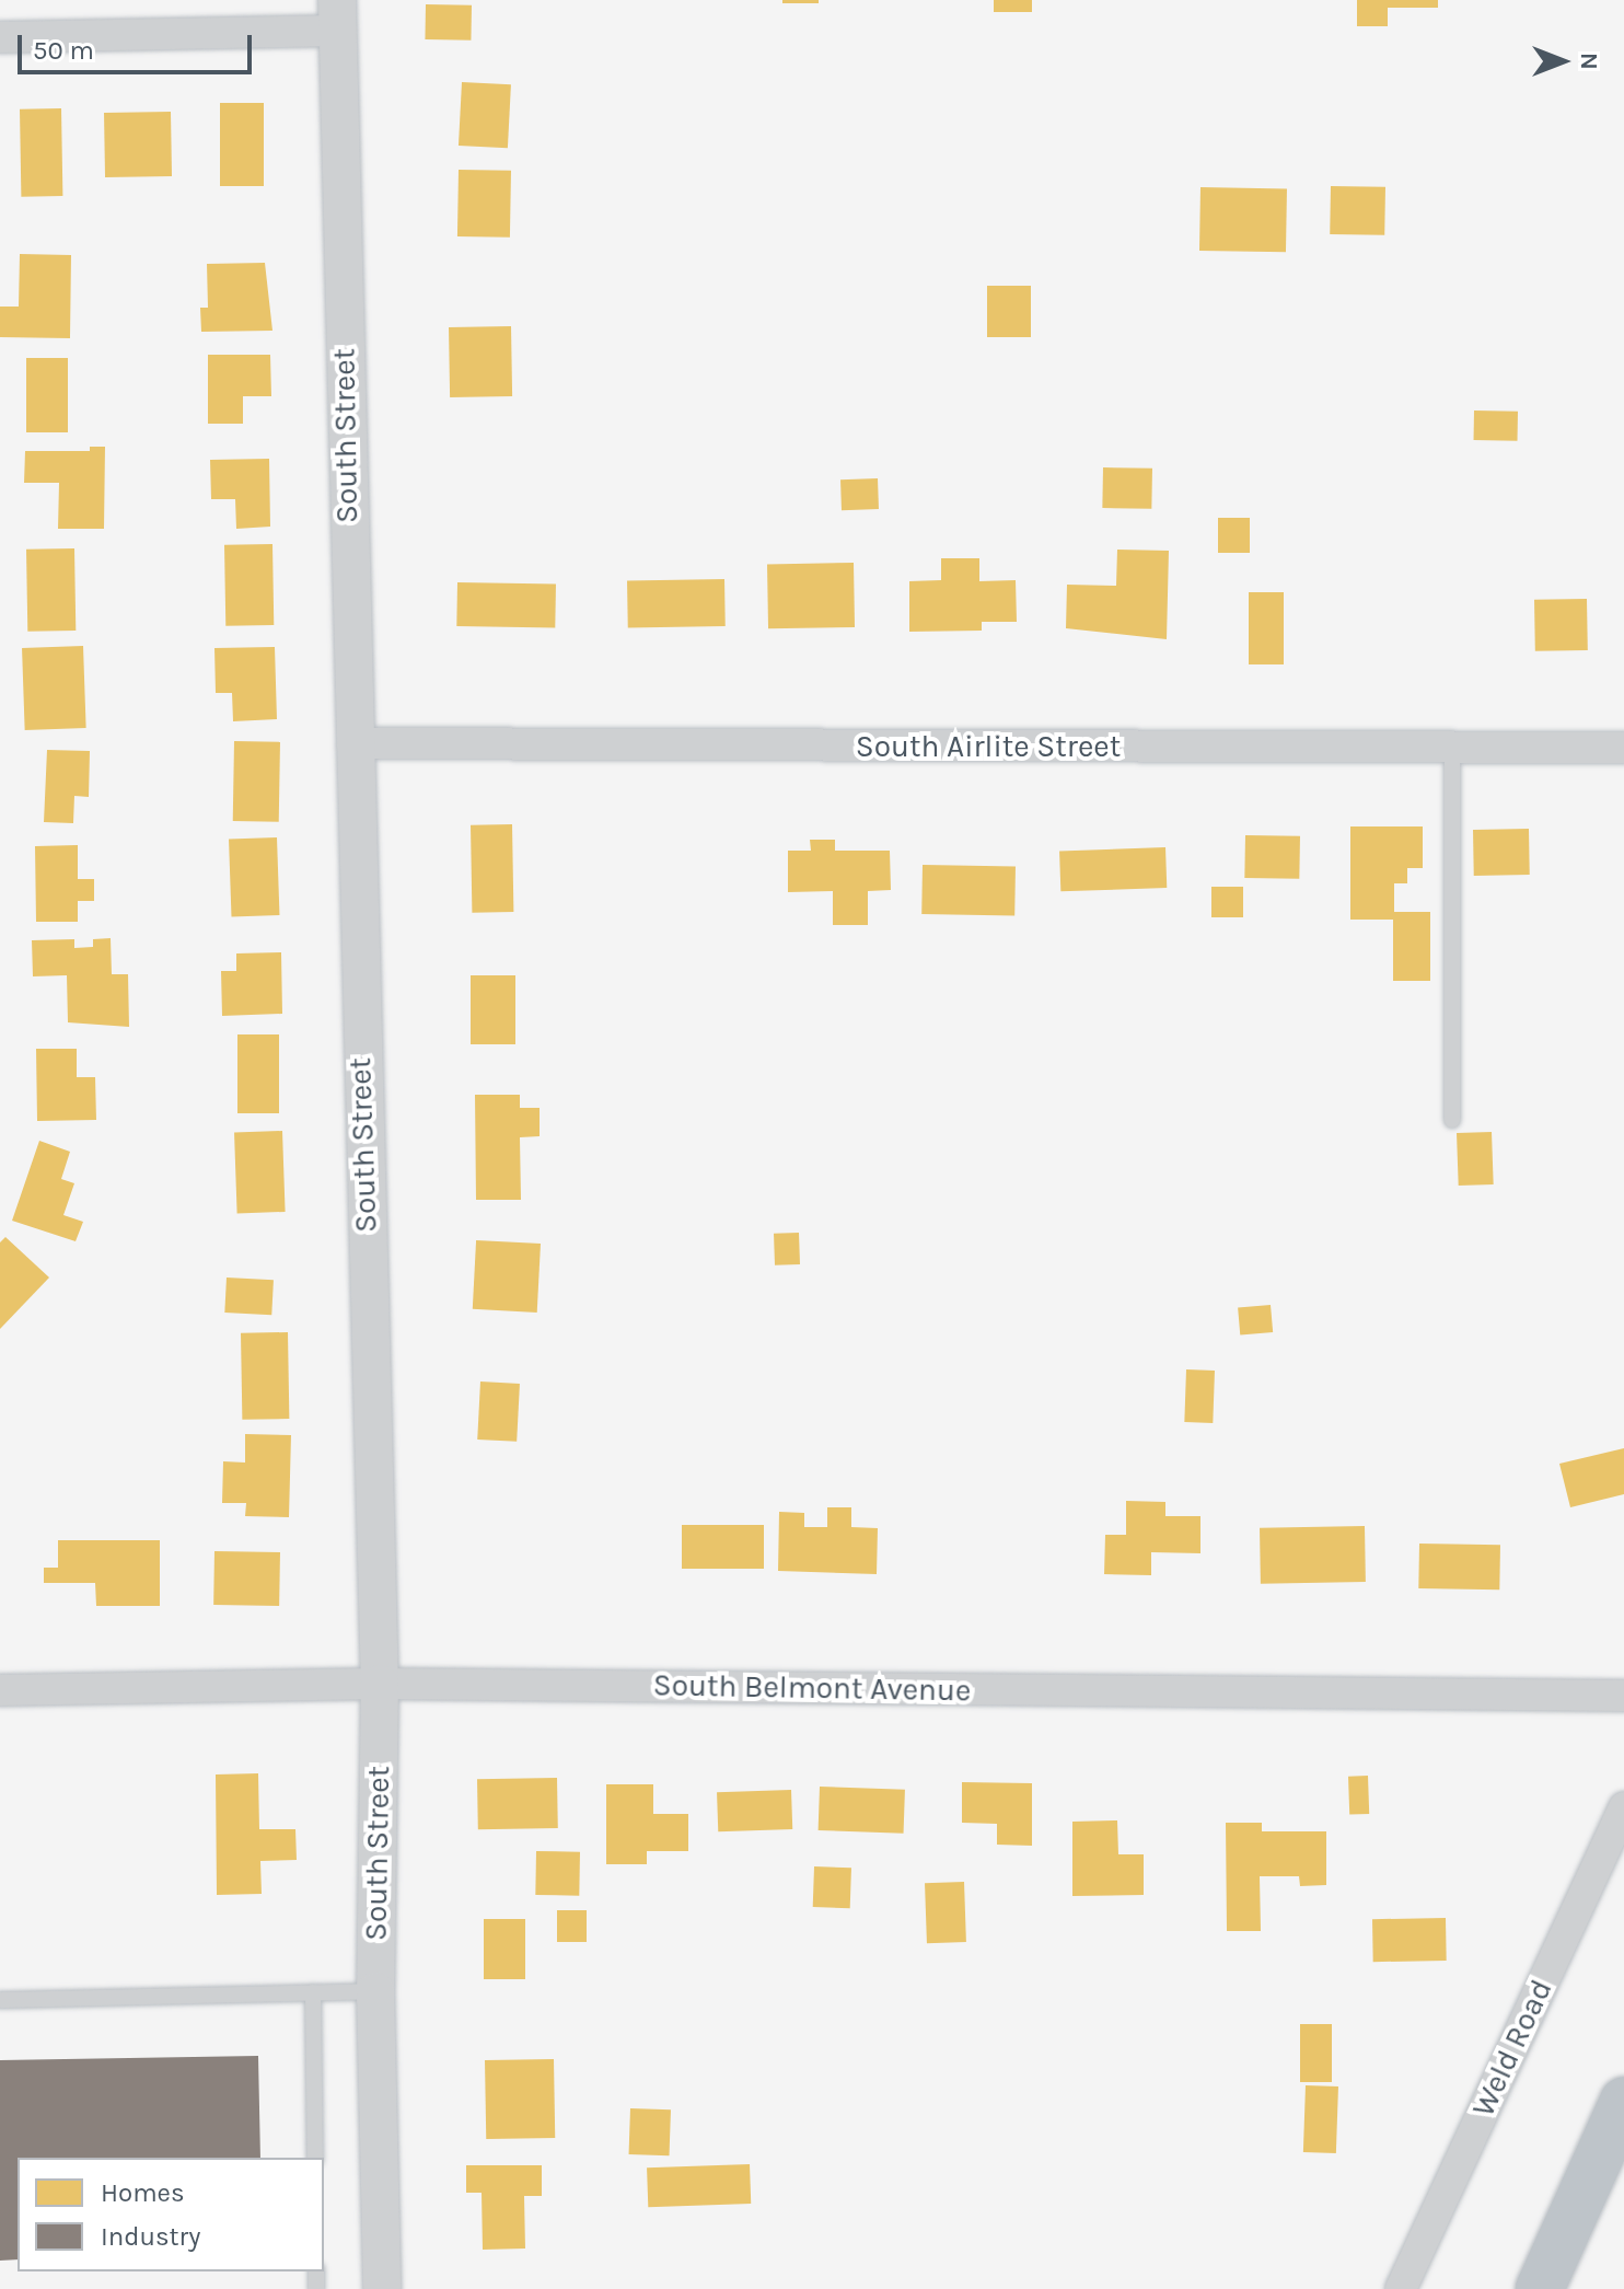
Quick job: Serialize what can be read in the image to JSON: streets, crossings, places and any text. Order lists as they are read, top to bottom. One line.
{"streets":{"street":["South Street","South Airlite Street","South Belmont Avenue","Weld Road"]},"crossings":[["South Street","South Airlite Street"],["South Street","South Belmont Avenue"]],"legend":["Homes","Industry"],"scale_bar":"50 m","north":"right"}
